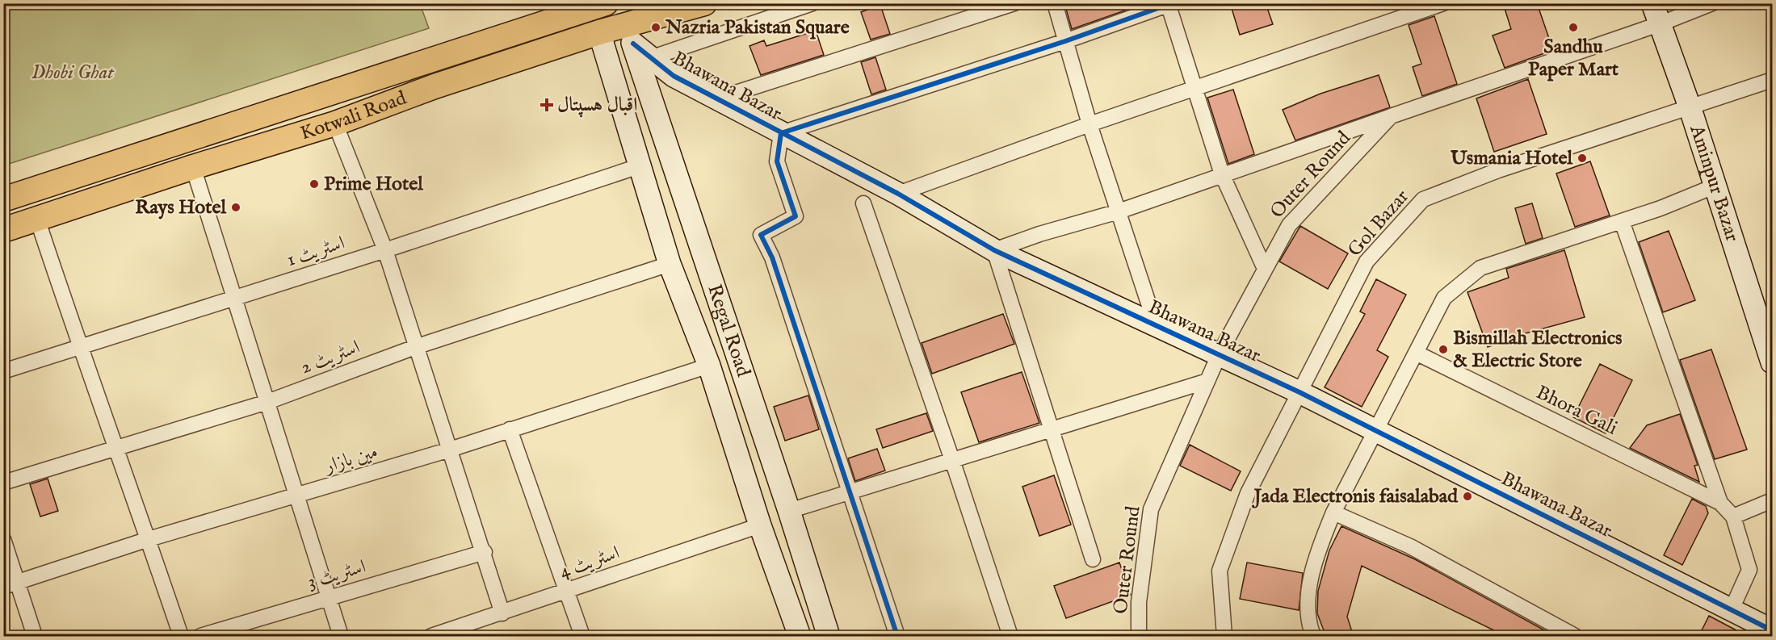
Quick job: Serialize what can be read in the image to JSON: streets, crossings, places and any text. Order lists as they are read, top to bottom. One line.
{"streets":{"main road":["Kotwali Road"],"street":["Bhawana Bazar","Outer Round","Aminpur Bazar","Gol Bazar","اسٹریٹ 1","Regal Road","اسٹریٹ 2","Bhora Gali","مین بازار","اسٹریٹ 4","اسٹریٹ 3"]},"crossings":[["Bhawana Bazar","Kotwali Road"],["Bhawana Bazar","Outer Round"],["Bhawana Bazar","Gol Bazar"],["Bhawana Bazar","Regal Road"],["Kotwali Road","Regal Road"],["Outer Round","Aminpur Bazar"],["Aminpur Bazar","Gol Bazar"],["اسٹریٹ 1","Regal Road"],["Regal Road","اسٹریٹ 2"],["Regal Road","مین بازار"],["Regal Road","اسٹریٹ 4"]],"parks":["Dhobi Ghat"],"places":{"other":["Nazria Pakistan Square","Sandhu Paper Mart","Usmania Hotel","Prime Hotel","Rays Hotel","Bismillah Electronics & Electric Store","Jada Electronis faisalabad"],"health":["اقبال ہسپتال"]}}
